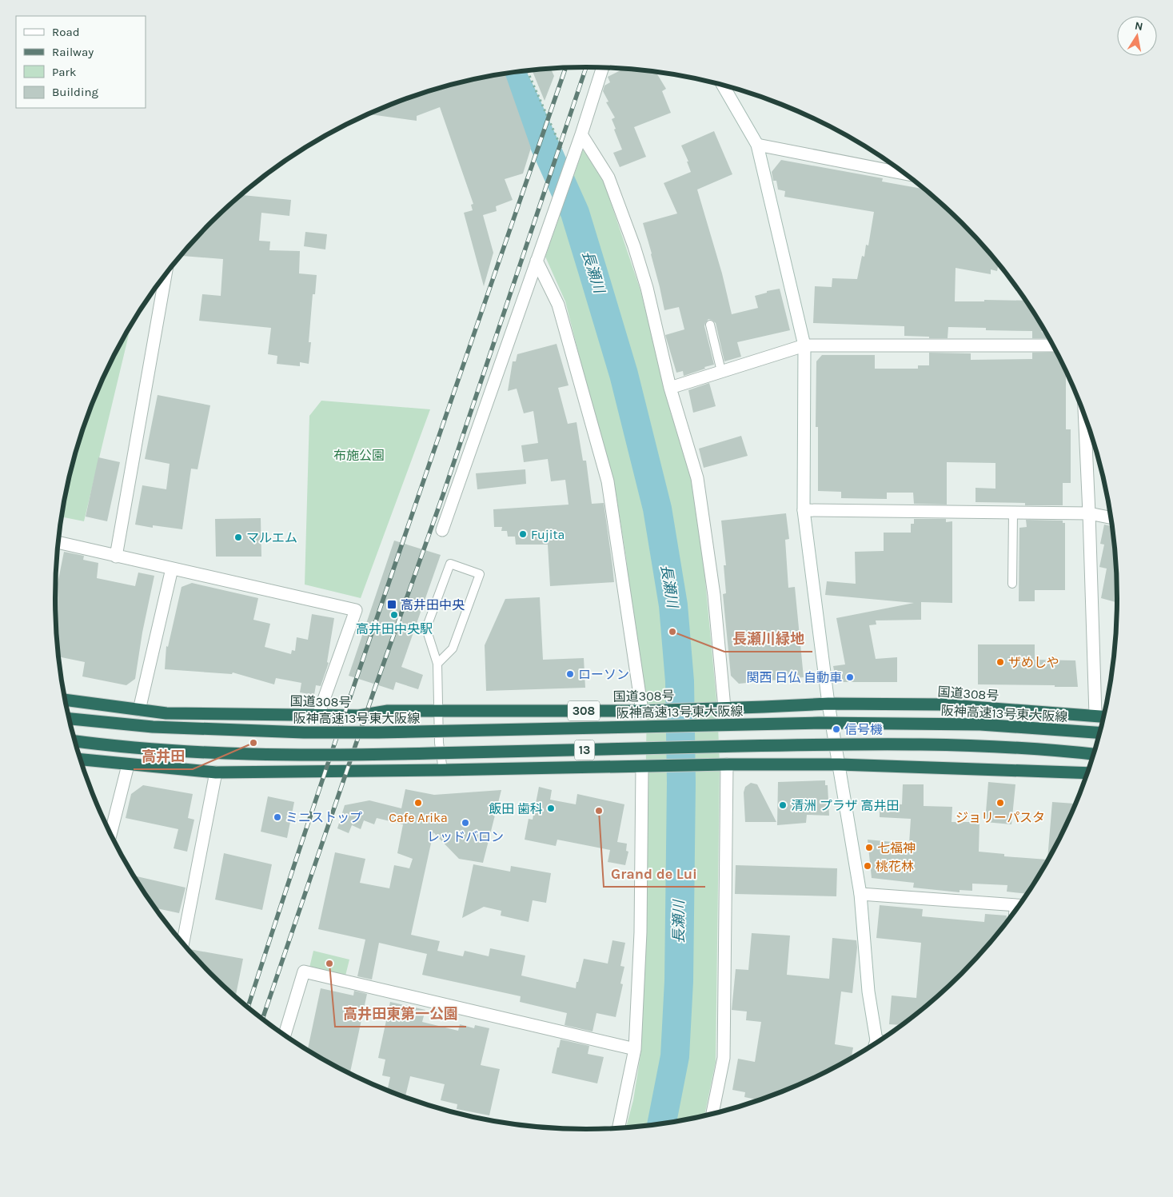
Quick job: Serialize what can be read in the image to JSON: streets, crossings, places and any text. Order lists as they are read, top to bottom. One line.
{"streets":{"highway":["国道308号","308","阪神高速13号東大阪線","13"]},"water":["長瀬川"],"parks":["布施公園"],"places":{"other":["Fujita","マルエム","高井田中央駅","長瀬川緑地","ザめしや","ローソン","関西 日仏 自動車","信号機","高井田","Cafe Arika","ジョリーパスタ","清洲 プラザ 高井田","飯田 歯科","Grand de Lui","ミニストップ","レッドバロン","七福神","桃花林","高井田東第一公園"],"transit":["高井田中央"]},"legend":["Road","Railway","Park","Building"],"north":"top"}
